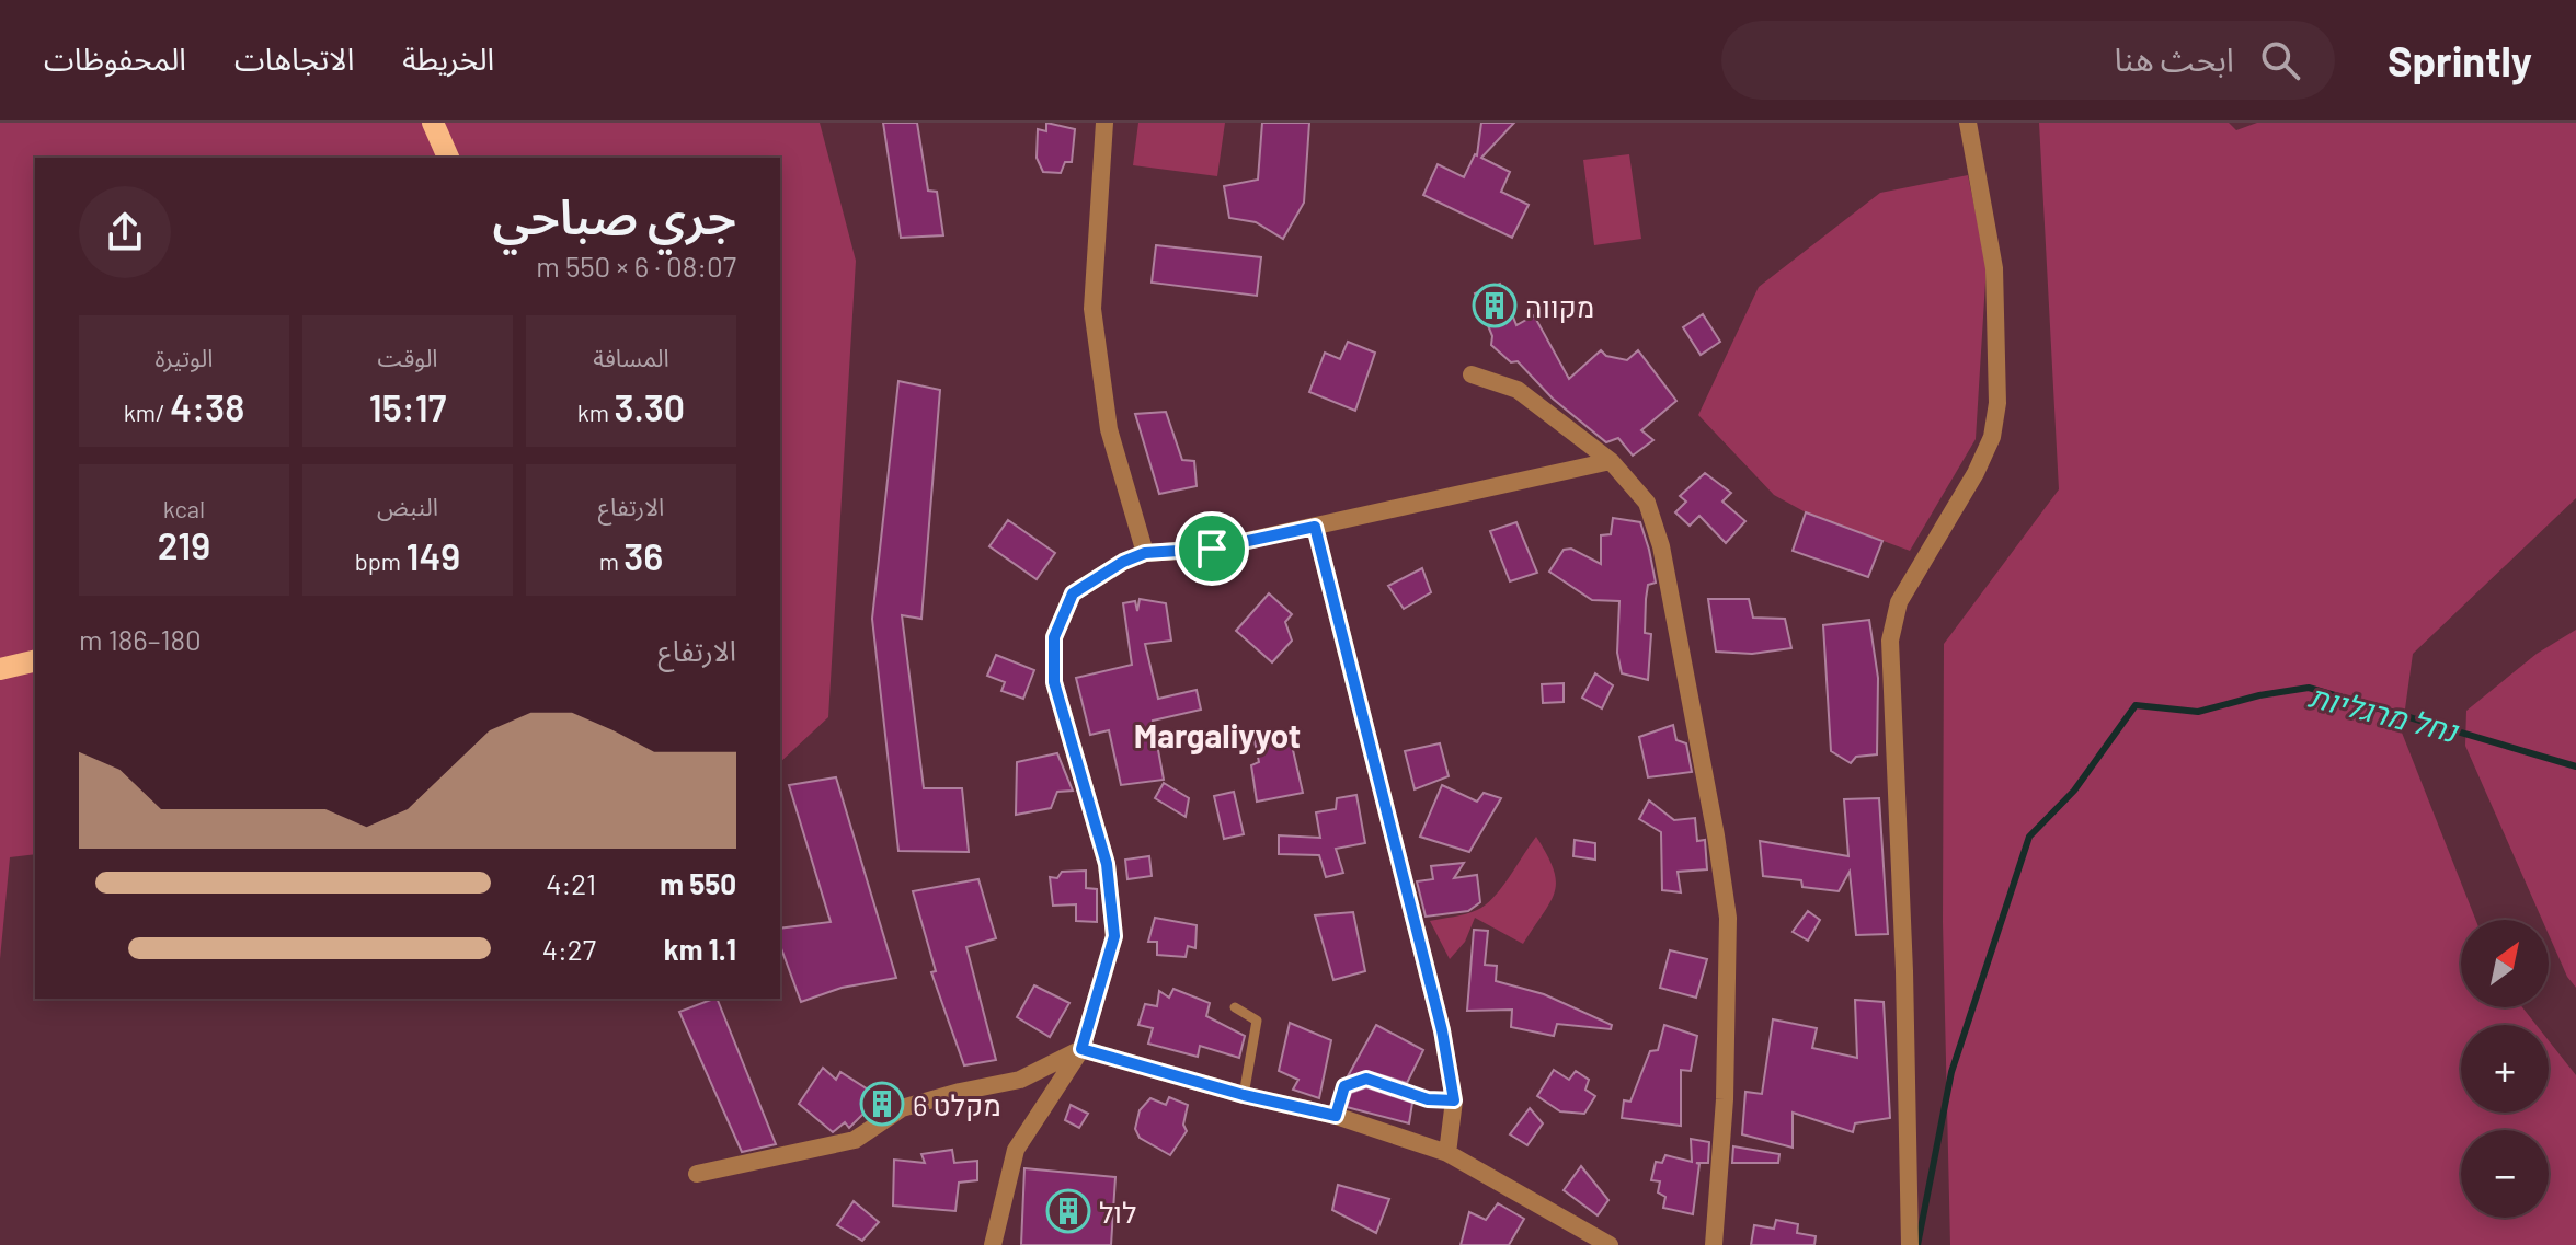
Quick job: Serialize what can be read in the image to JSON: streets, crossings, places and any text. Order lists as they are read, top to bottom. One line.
{"districts":["Margaliyyot"],"water":["נחל מרגליות"],"places":{"building":["מקווה","מקלט 6","לול"]},"north":"top right","page":{"header":"Sprintly","search":"ابحث هنا","nav":["الخريطة","الاتجاهات","المحفوظات"],"heading":["جري صباحي","08:07 · 6 × 550 m"],"stats":[["المسافة","3.30 km"],["الوقت","15:17"],["الوتيرة","4:38 /km"],["الارتفاع","36 m"],["النبض","149 bpm"],["kcal","219"]],"chart":["الارتفاع","180–186 m"],"list":[{"name":"550 m","note":"4:21"},{"name":"1.1 km","note":"4:27"}],"map_buttons":["+","−"]}}
